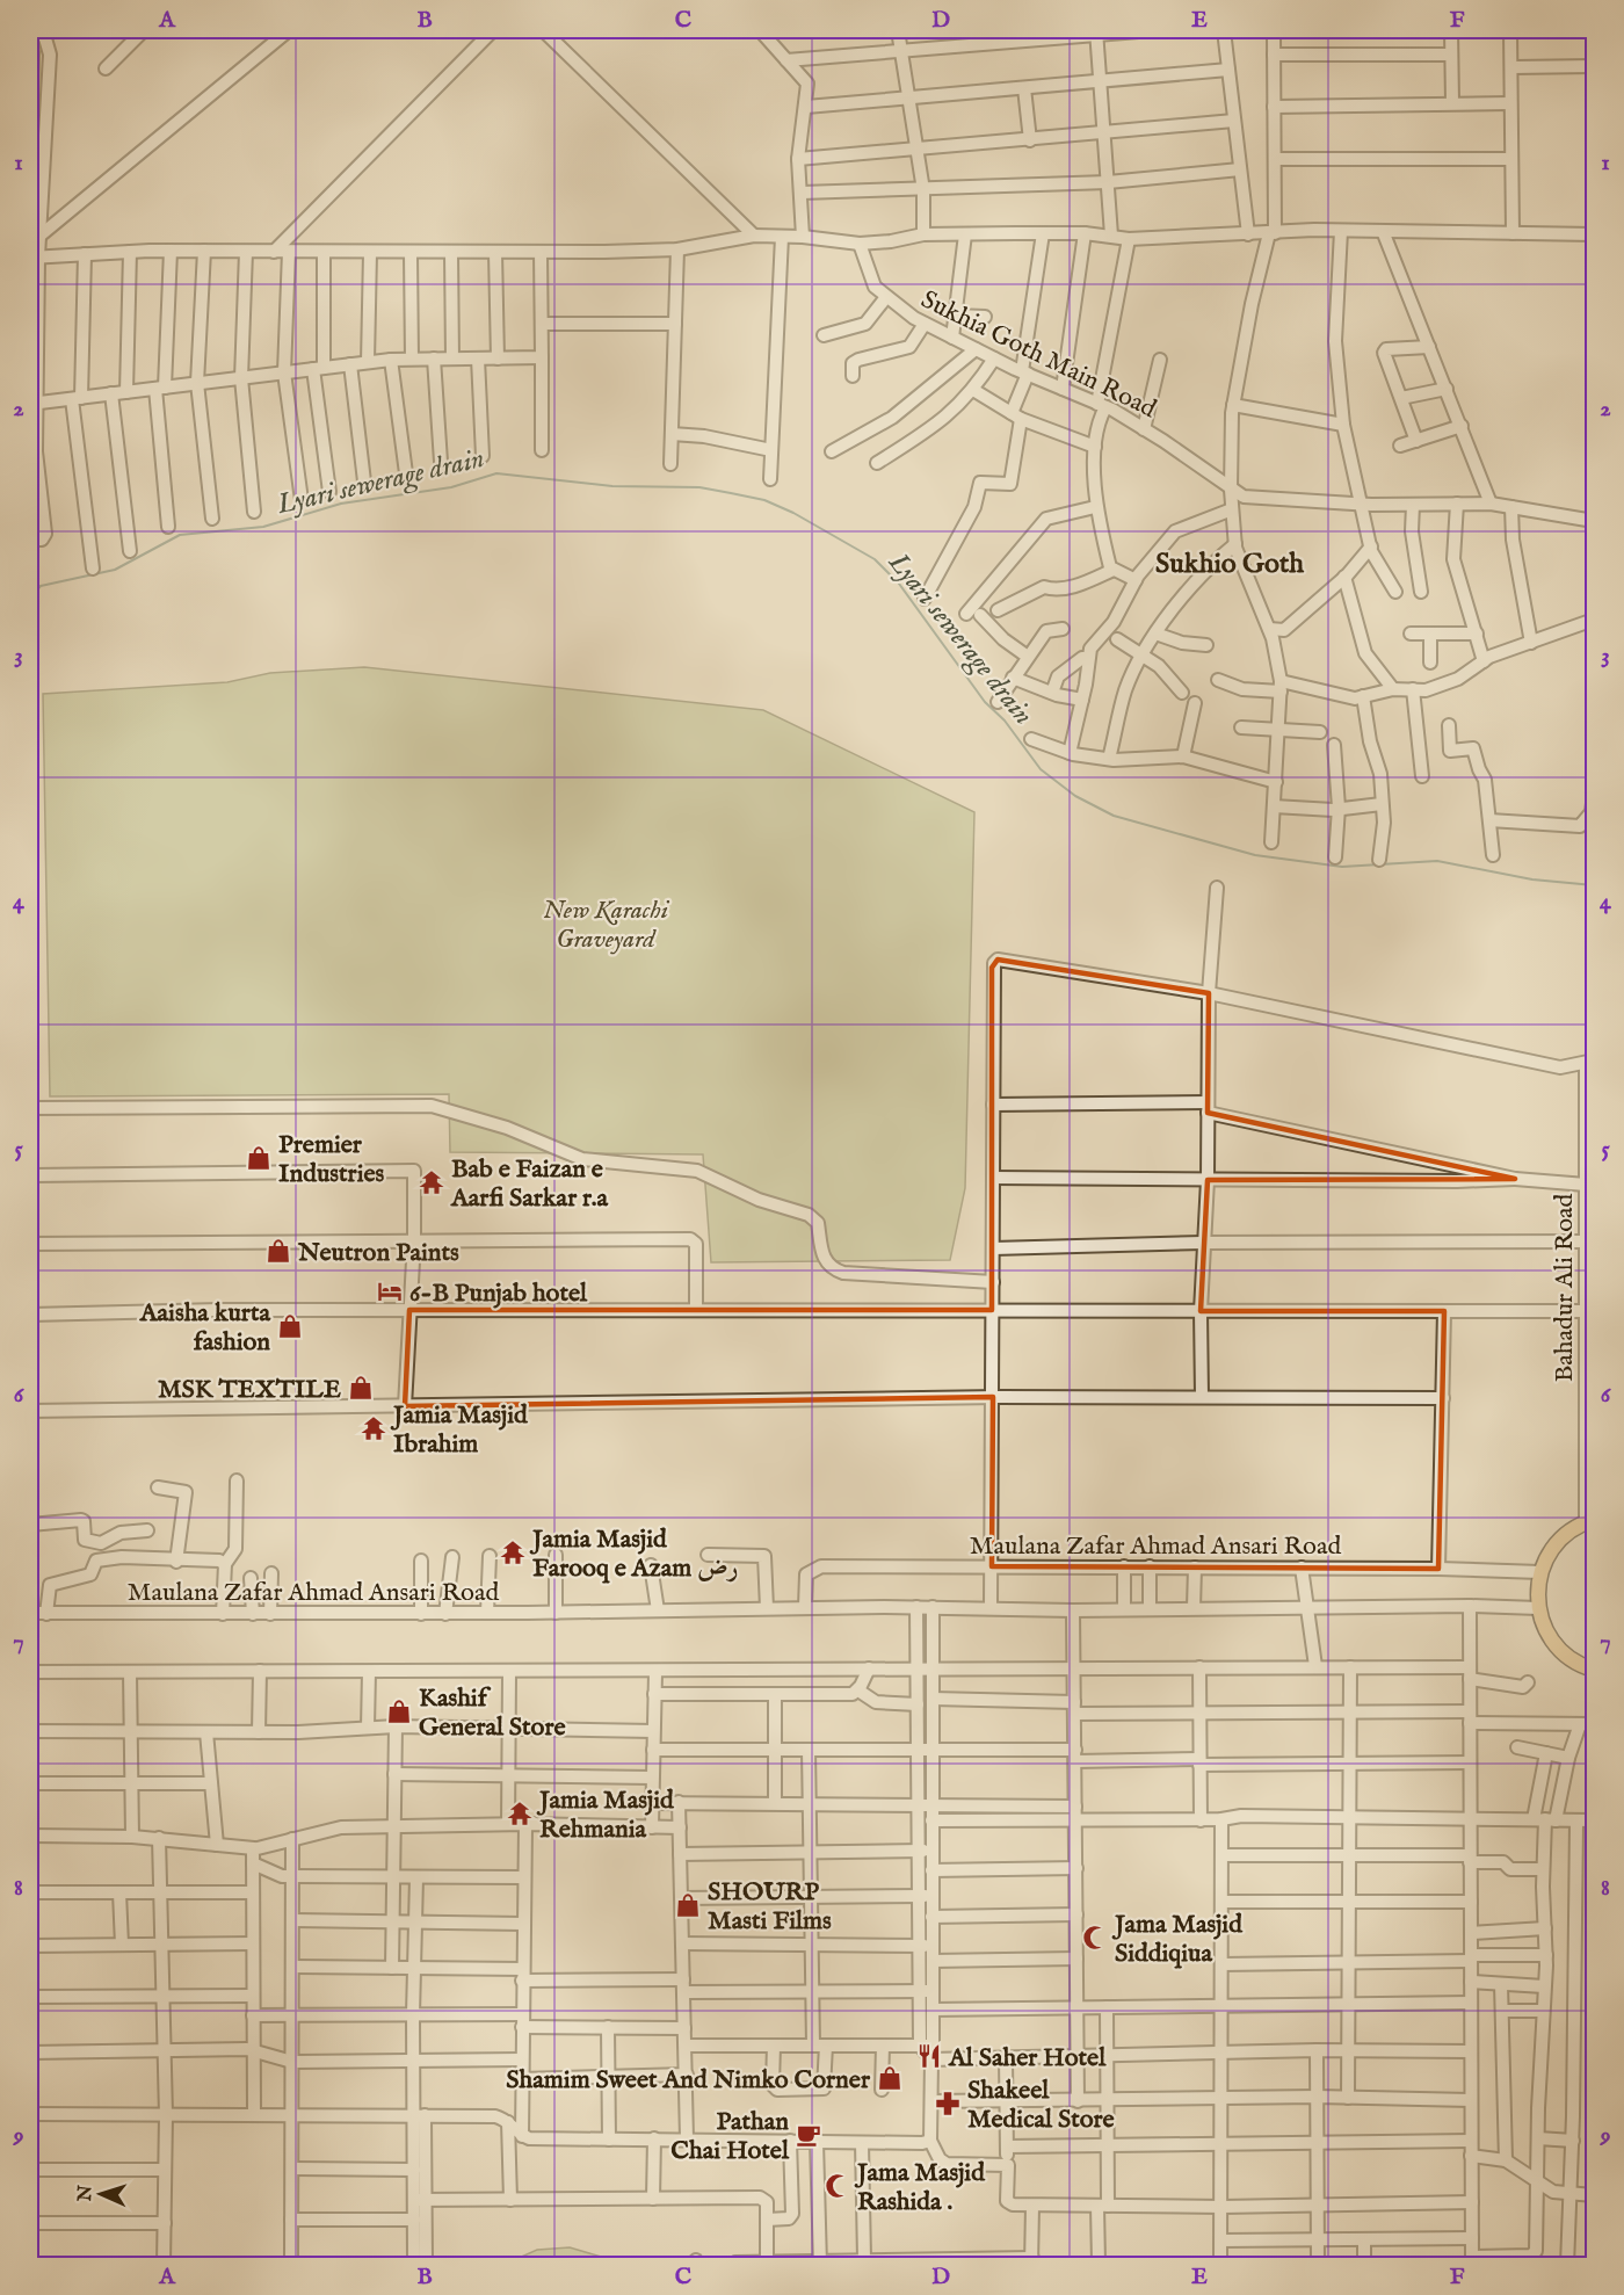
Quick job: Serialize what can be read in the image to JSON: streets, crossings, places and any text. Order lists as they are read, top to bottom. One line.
{"streets":{"street":["Sukhia Goth Main Road","Bahadur Ali Road","Maulana Zafar Ahmad Ansari Road"]},"districts":["Sukhio Goth"],"water":["Lyari sewerage drain"],"parks":["New Karachi Graveyard"],"places":{"shop":["Premier Industries","Neutron Paints","Aaisha kurta fashion","MSK TEXTILE","Kashif General Store","SHOURP Masti Films","Shamim Sweet And Nimko Corner"],"temple":["Bab e Faizan e Aarfi Sarkar r.a","Jamia Masjid Ibrahim","Jamia Masjid Farooq e Azam رض","Jamia Masjid Rehmania"],"hotel":["6-B Punjab hotel"],"mosque":["Jama Masjid Siddiqiua","Jama Masjid Rashida ."],"restaurant":["Al Saher Hotel"],"pharmacy":["Shakeel Medical Store"],"cafe":["Pathan Chai Hotel"]},"north":"left","grid":{"columns":["A","B","C","D","E","F"],"rows":["1","2","3","4","5","6","7","8","9"]}}
